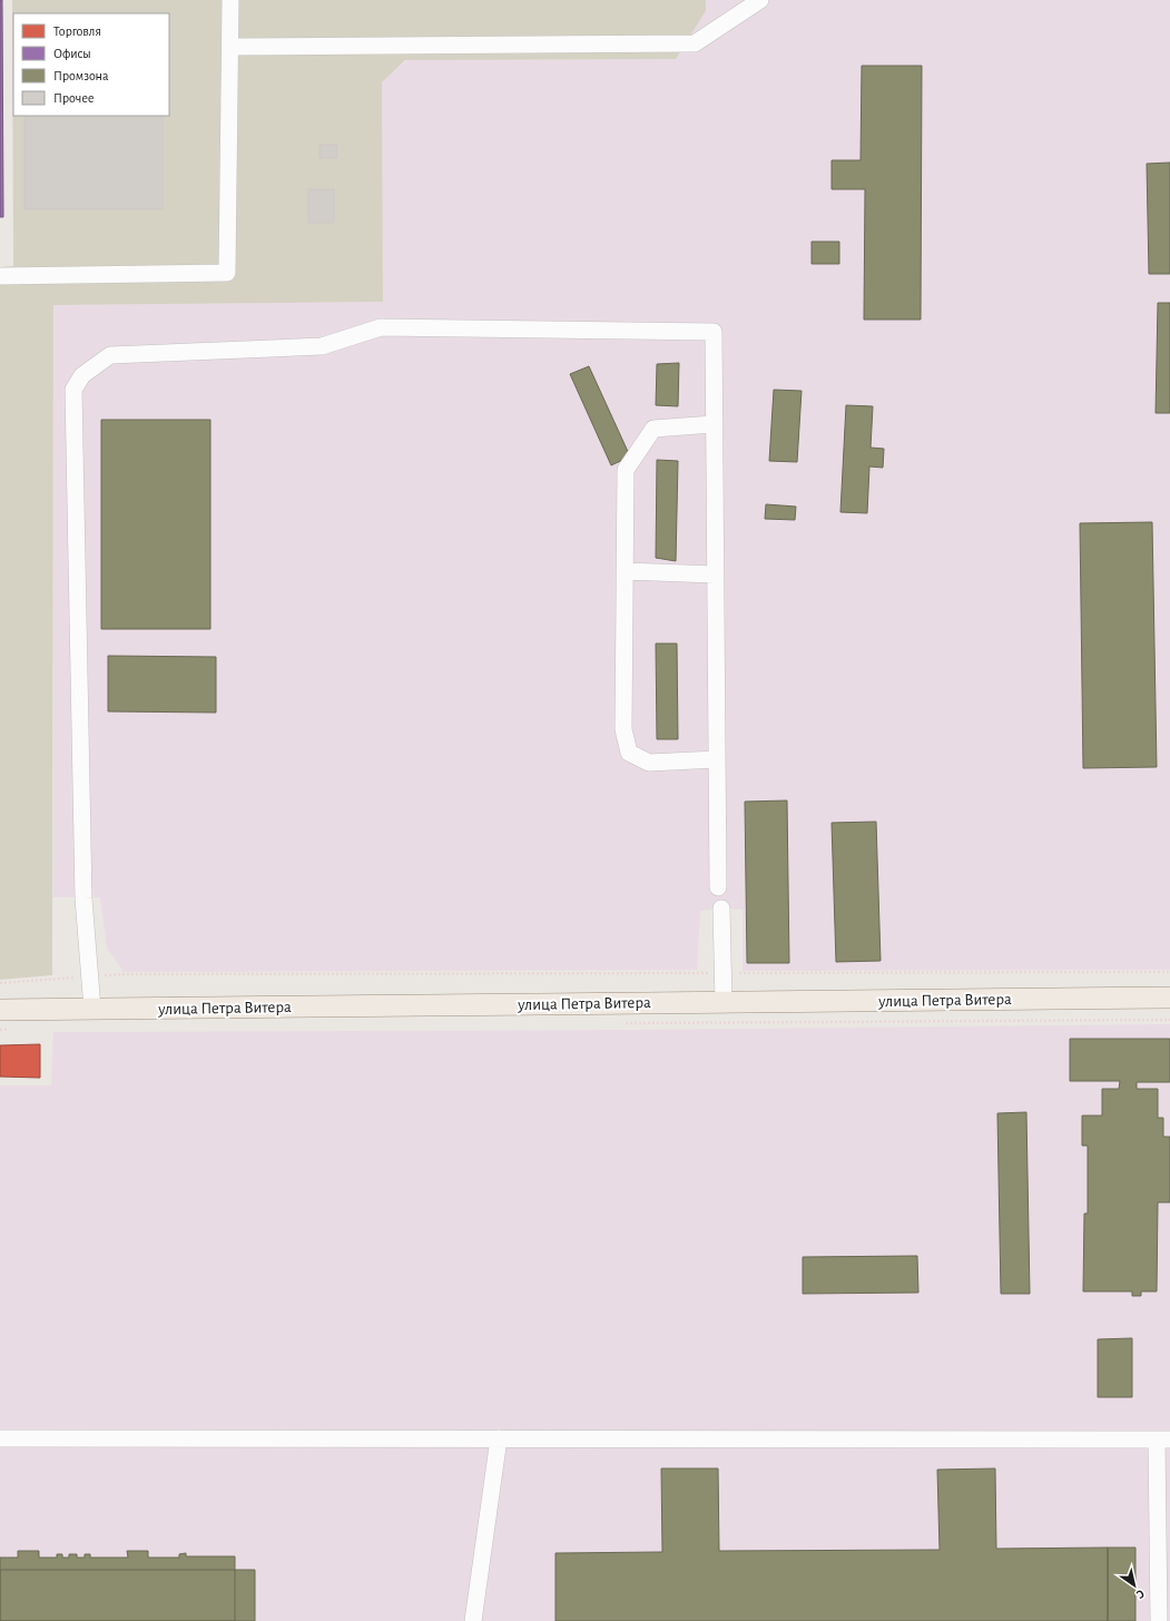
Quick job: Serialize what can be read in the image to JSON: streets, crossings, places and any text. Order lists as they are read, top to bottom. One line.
{"streets":{"main road":["улица Петра Витера"]},"legend":["Торговля","Офисы","Промзона","Прочее"],"north":"bottom right"}
